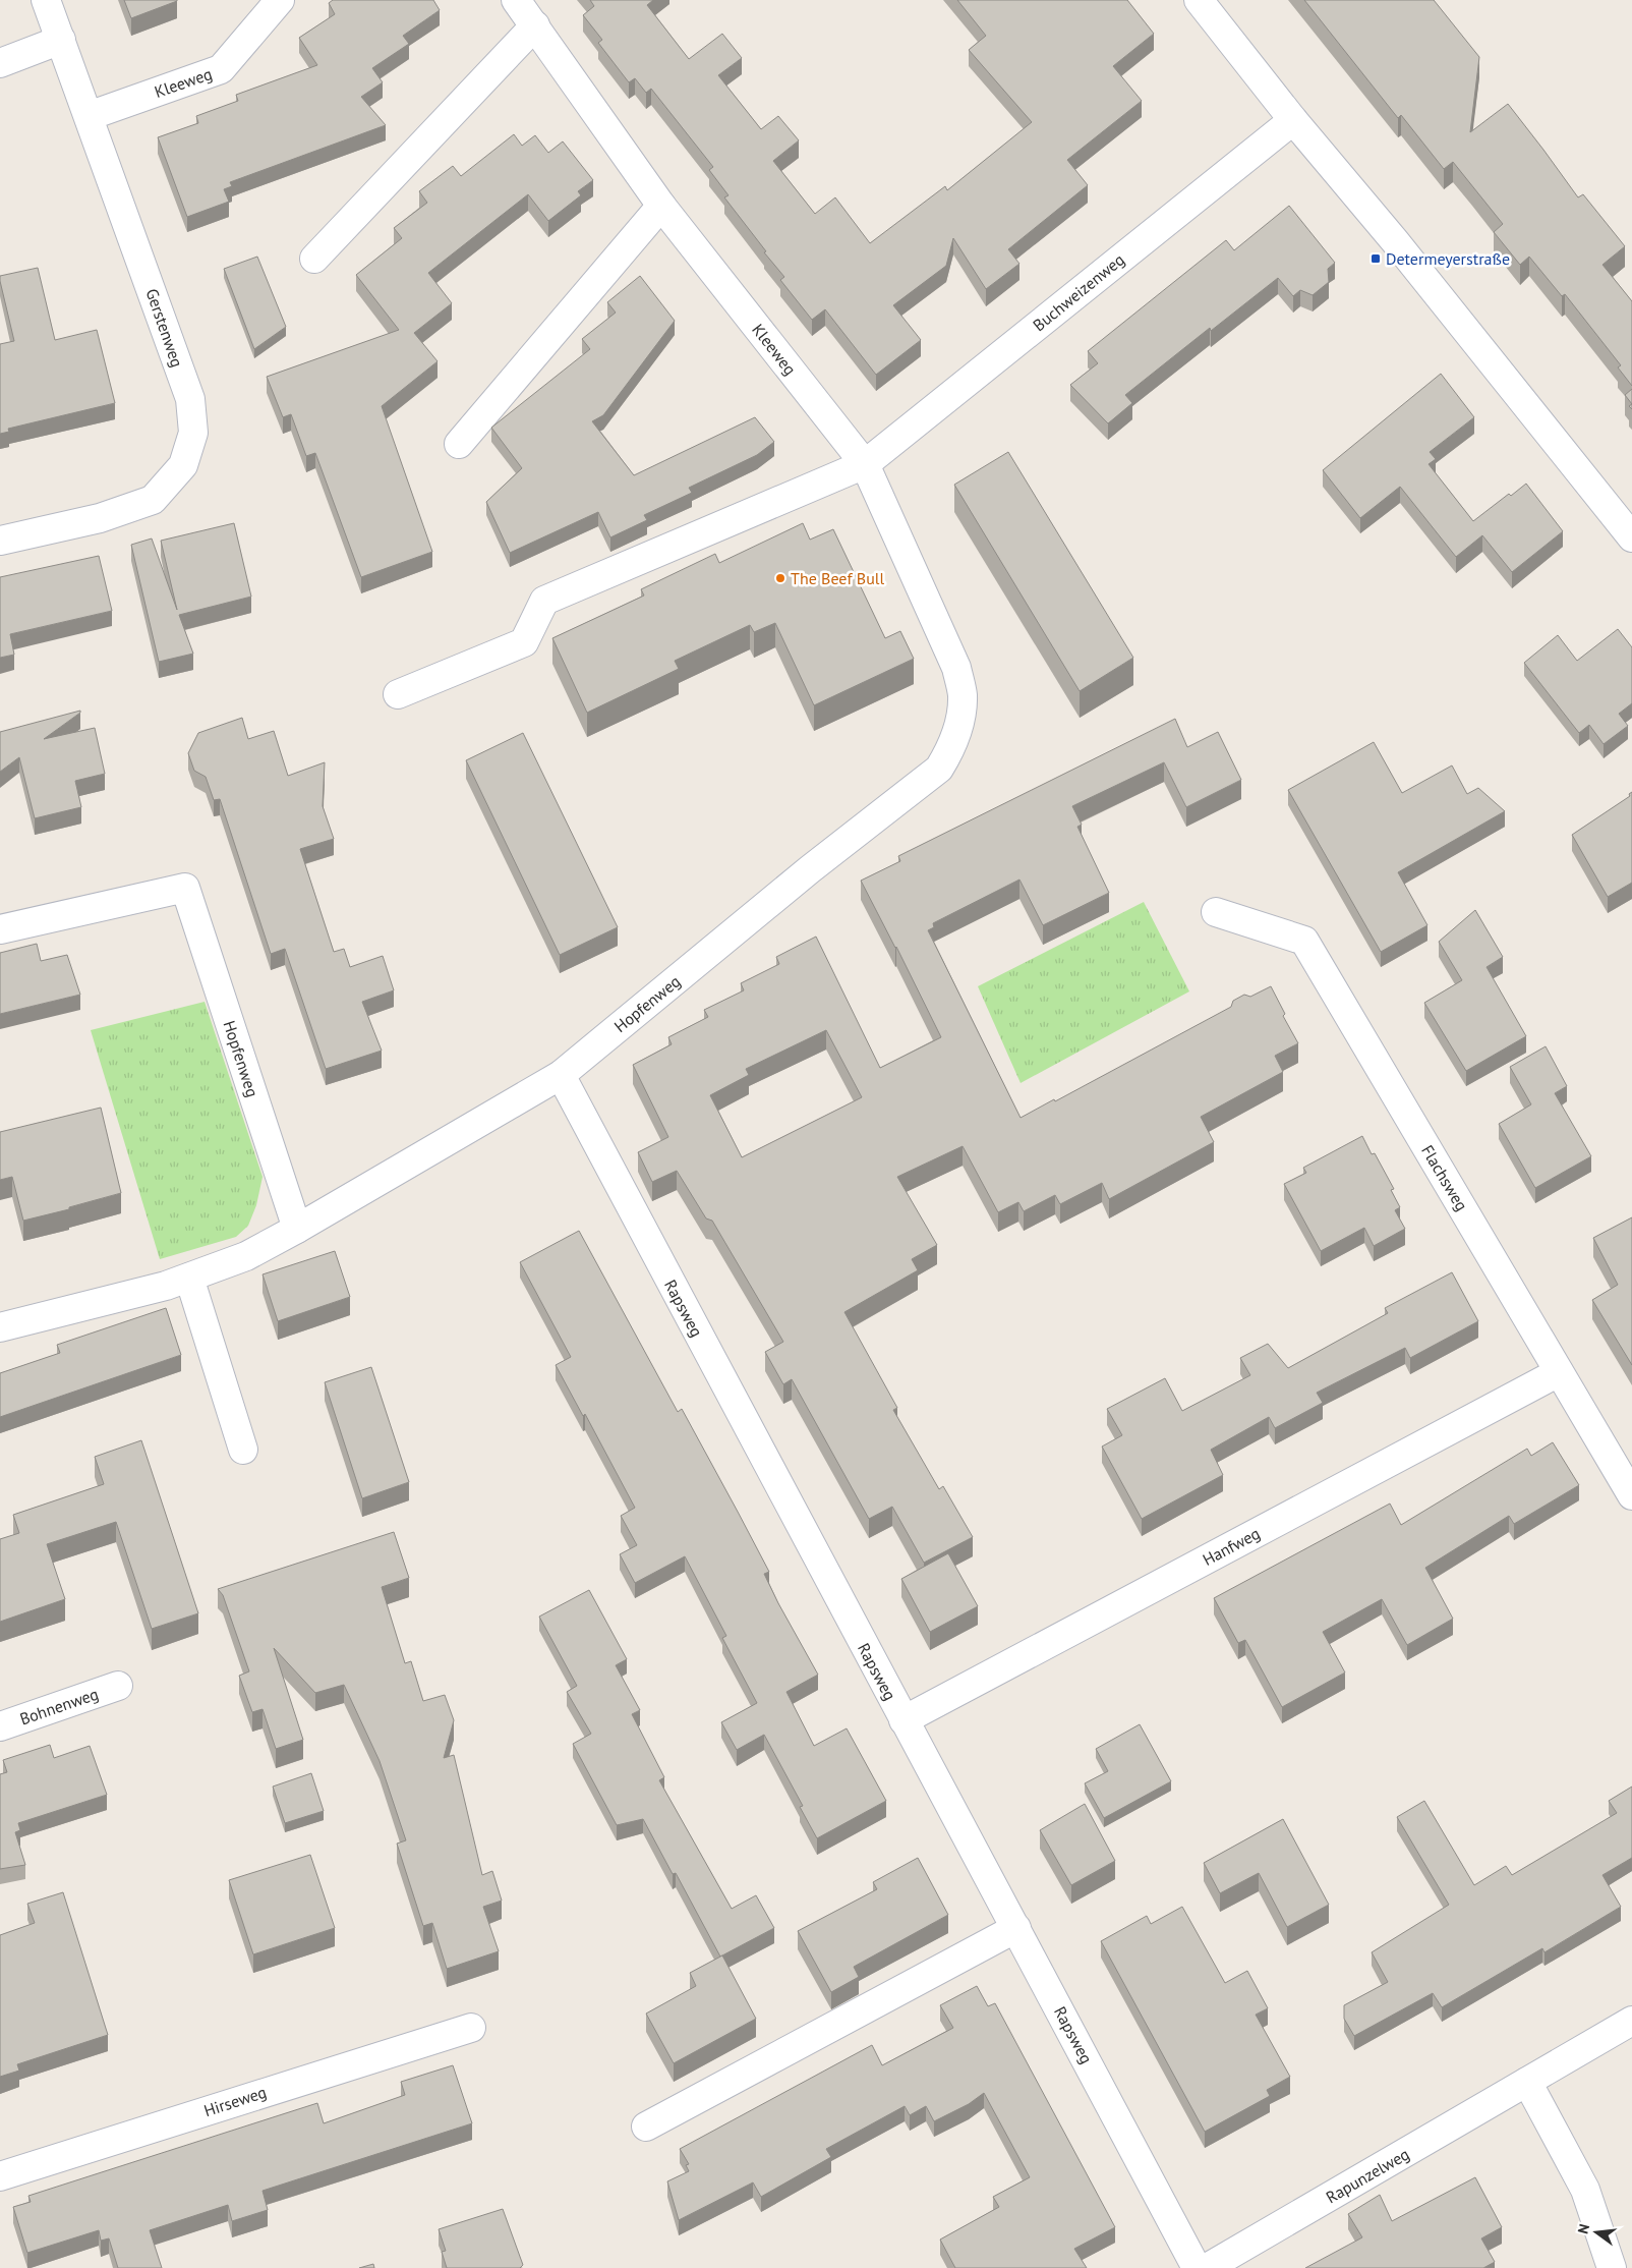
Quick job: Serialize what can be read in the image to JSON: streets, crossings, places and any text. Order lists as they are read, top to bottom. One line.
{"streets":{"street":["Kleeweg","Buchweizenweg","Gerstenweg","Hopfenweg","Flachsweg","Rapsweg","Hanfweg","Bohnenweg","Hirseweg","Rapunzelweg"]},"crossings":[["Kleeweg","Buchweizenweg"],["Kleeweg","Gerstenweg"],["Kleeweg","Hopfenweg"],["Hopfenweg","Rapsweg"],["Flachsweg","Hanfweg"],["Rapsweg","Hanfweg"]],"places":{"transit":["Determeyerstraße"],"other":["The Beef Bull"]},"north":"left"}
